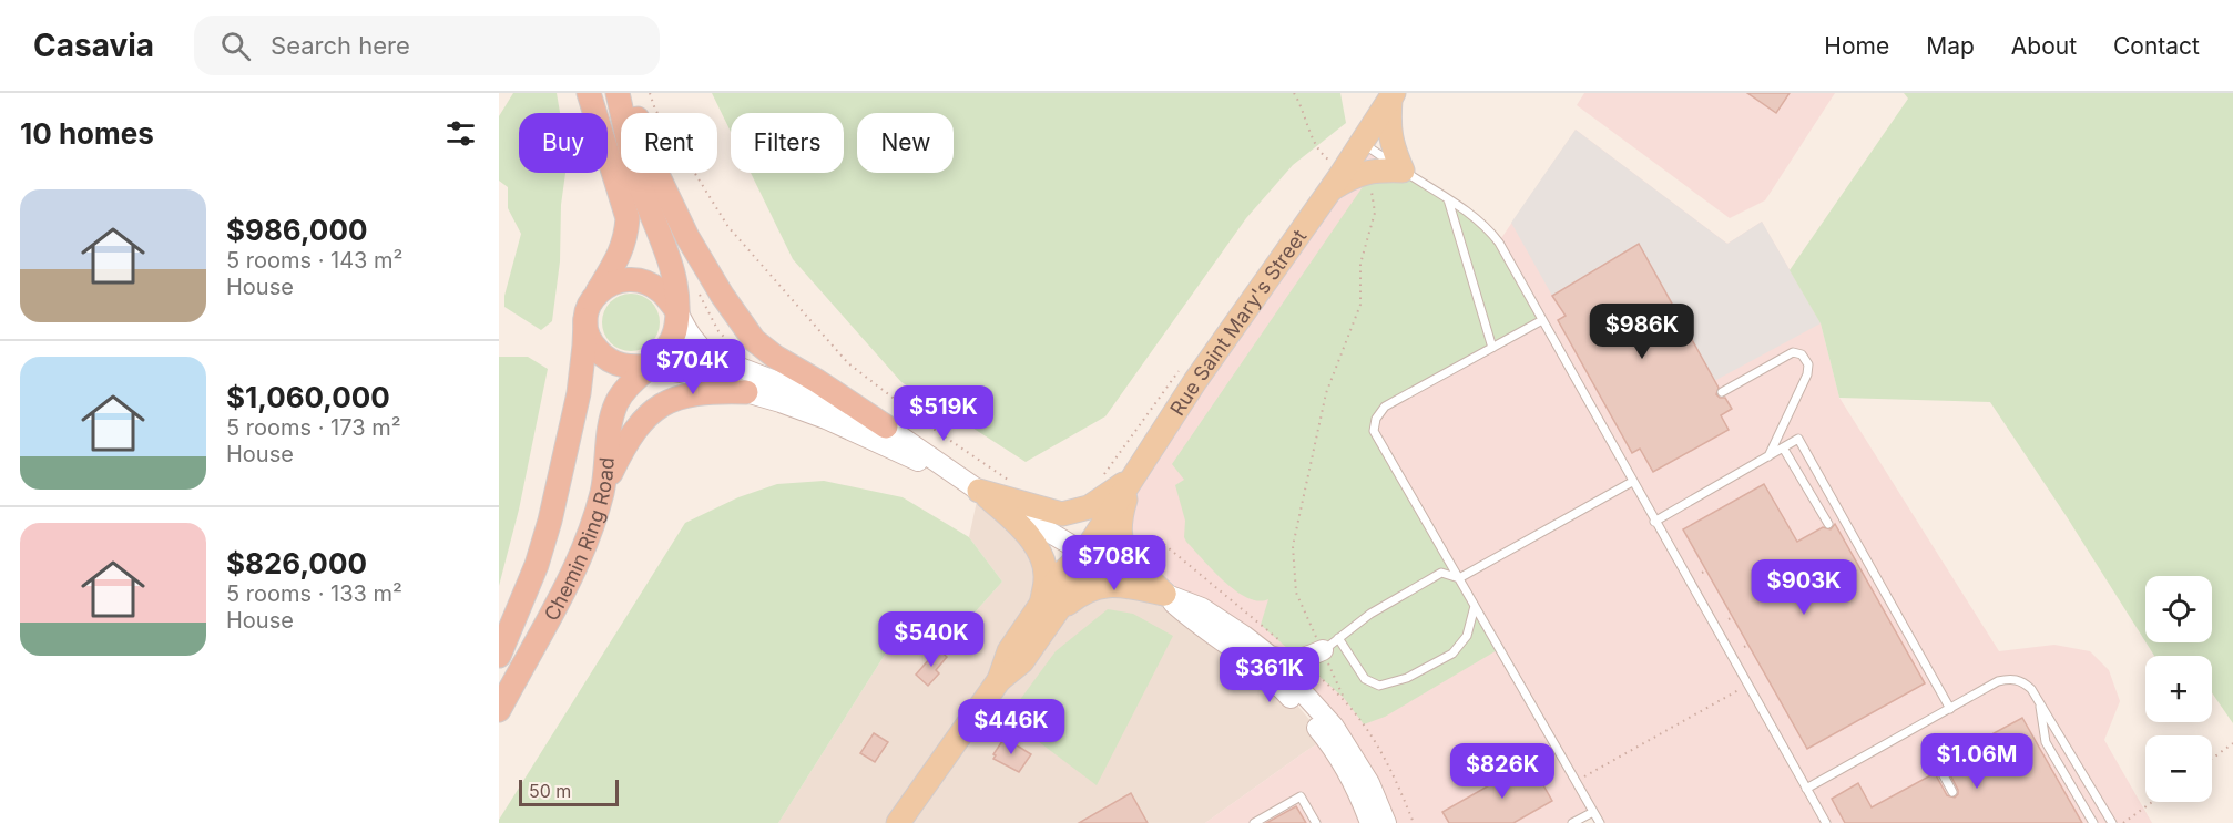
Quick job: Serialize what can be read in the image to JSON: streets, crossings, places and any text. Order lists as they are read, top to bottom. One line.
{"streets":{"highway":["Chemin Ring Road"],"main road":["Rue Saint Mary's Street"]},"scale_bar":"50 m","page":{"header":"Casavia","search":"Search here","nav":["Home","Map","About","Contact"],"heading":"10 homes","chip":["Buy","Rent","Filters","New"],"list":[{"name":"$986,000","note":"5 rooms · 143 m² · House"},{"name":"$1,060,000","note":"5 rooms · 173 m² · House"},{"name":"$826,000","note":"5 rooms · 133 m² · House"}],"price":["$986K","$704K","$519K","$708K","$903K","$540K","$361K","$446K","$1.06M","$826K"],"map_buttons":["+","−"],"scale":"50 m"}}
